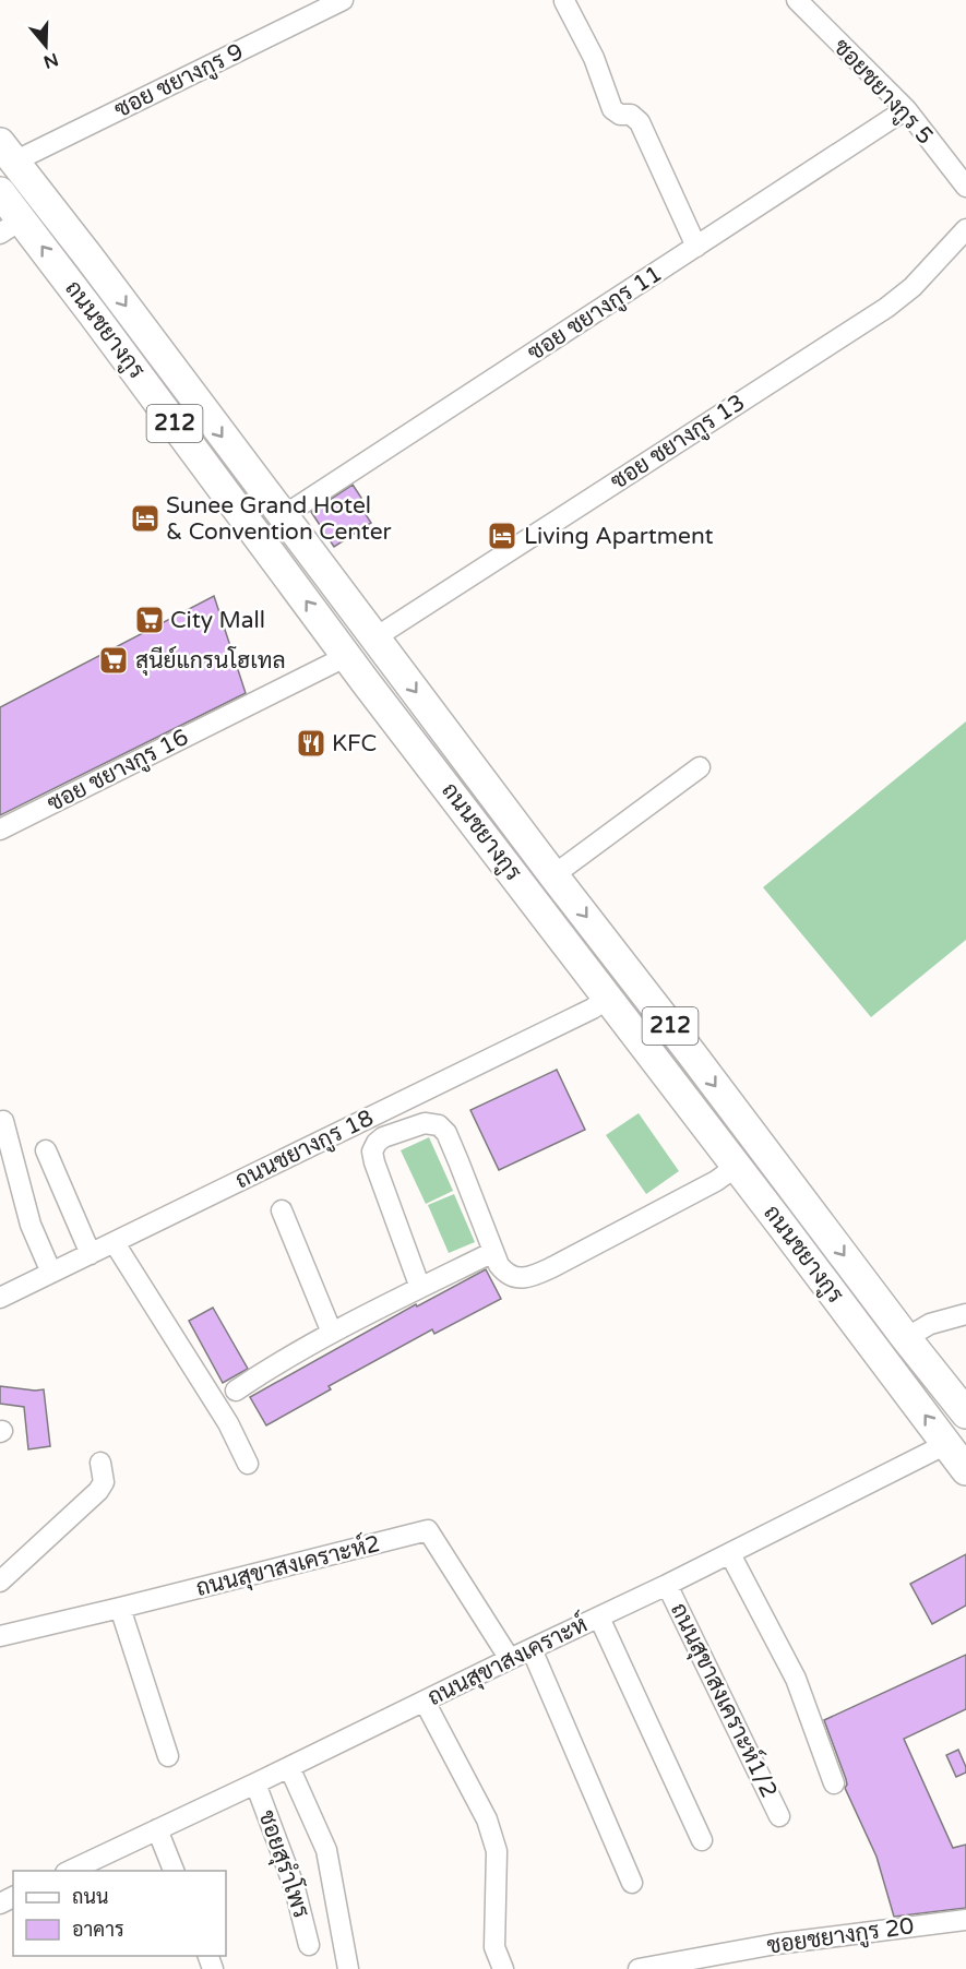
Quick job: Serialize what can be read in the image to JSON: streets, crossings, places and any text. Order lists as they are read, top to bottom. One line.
{"streets":{"main road":["ถนนชยางกูร","212"],"street":["ซอย ชยางกูร 9","ซอยชยางกูร 5","ซอย ชยางกูร 11","ซอย ชยางกูร 13","ซอย ชยางกูร 16","ถนนชยางกูร 18","ถนนสุขาสงเคราะห์2","ถนนสุขาสงเคราะห์","ถนนสุขาสงเคราะห์1/2","ชอยสุรำโพร","ชอยชยางกูร 20"]},"crossings":[["ซอย ชยางกูร 9","ถนนชยางกูร"],["ซอยชยางกูร 5","ซอย ชยางกูร 11"],["ซอย ชยางกูร 11","ถนนชยางกูร"],["ถนนชยางกูร","ซอย ชยางกูร 13"],["ถนนชยางกูร","ซอย ชยางกูร 16"],["ถนนชยางกูร","ถนนชยางกูร 18"],["ถนนชยางกูร","ถนนสุขาสงเคราะห์"],["ถนนสุขาสงเคราะห์2","ถนนสุขาสงเคราะห์"],["ถนนสุขาสงเคราะห์","ถนนสุขาสงเคราะห์1/2"],["ถนนสุขาสงเคราะห์","ชอยสุรำโพร"]],"places":{"hotel":["Sunee Grand Hotel & Convention Center","Living Apartment"],"supermarket":["City Mall","สุนีย์แกรนโฮเทล"],"restaurant":["KFC"]},"legend":["ถนน","อาคาร"],"north":"bottom"}
